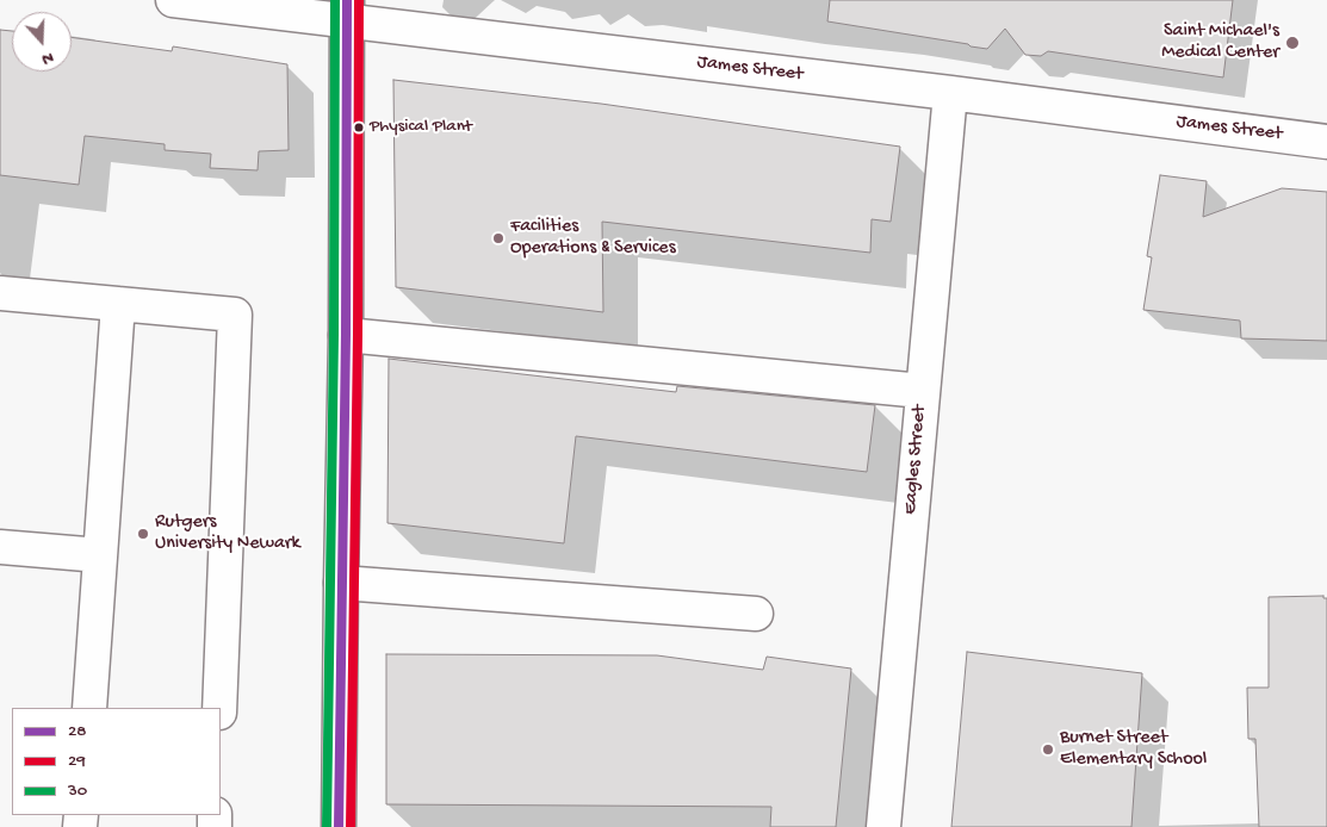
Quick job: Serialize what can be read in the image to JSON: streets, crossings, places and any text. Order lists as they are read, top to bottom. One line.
{"streets":{"street":["James Street","Eagles Street"]},"crossings":[["James Street","Eagles Street"]],"places":["Saint Michael's Medical Center","Physical Plant","Facilities Operations & Services","Rutgers University Newark","Burnet Street Elementary School"],"lines":["transit line 28","transit line 29","transit line 30"],"legend":["28","29","30"],"north":"bottom"}
